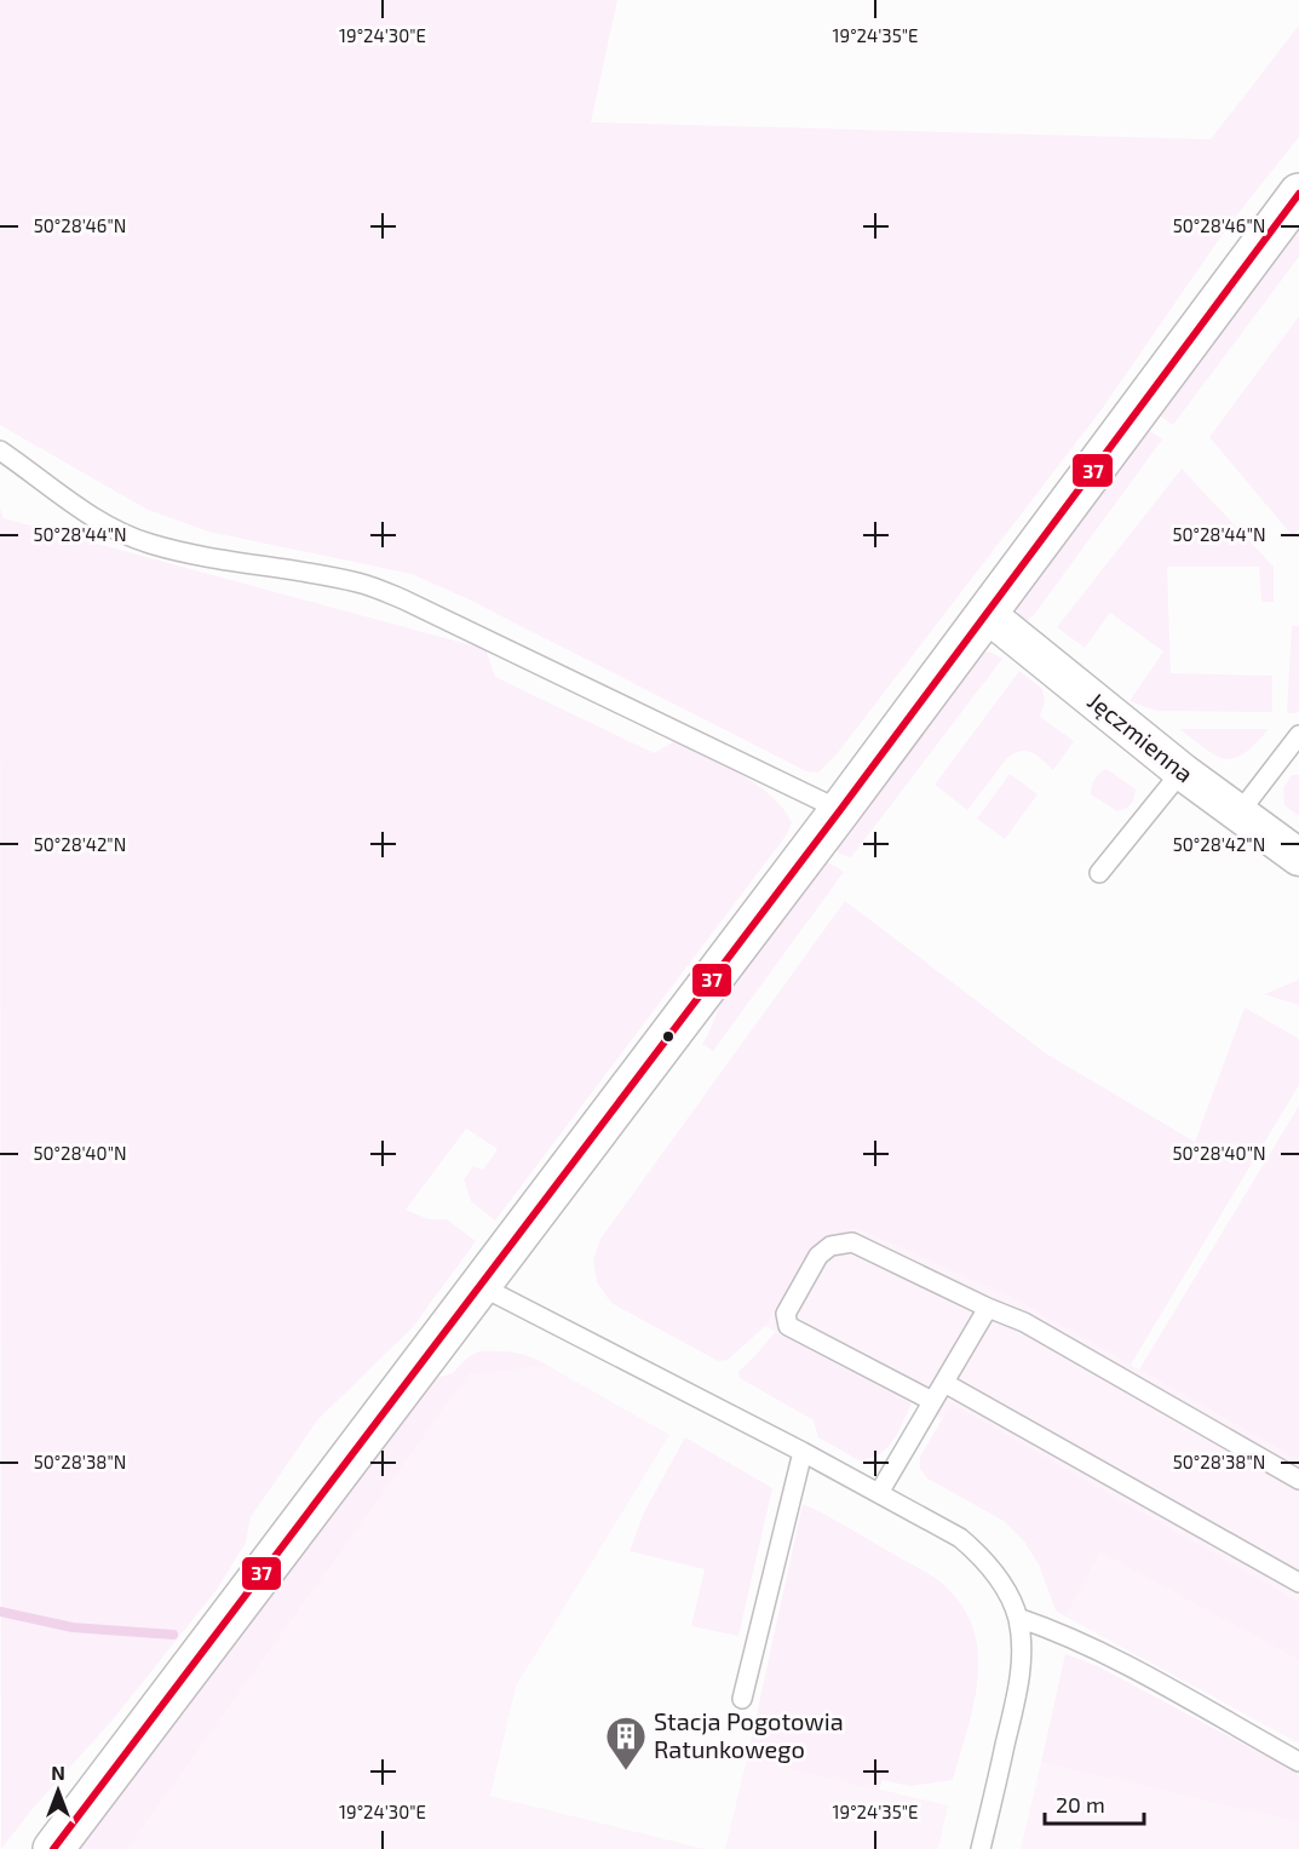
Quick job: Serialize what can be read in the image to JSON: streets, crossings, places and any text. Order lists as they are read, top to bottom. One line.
{"streets":{"street":["Jęczmienna"]},"places":{"building":["Stacja Pogotowia Ratunkowego"]},"lines":["transit line 37"],"scale_bar":"20 m","north":"top","coordinates":["19°24'30\"E","19°24'35\"E","50°28'46\"N","50°28'44\"N","50°28'42\"N","50°28'40\"N","50°28'38\"N"]}
